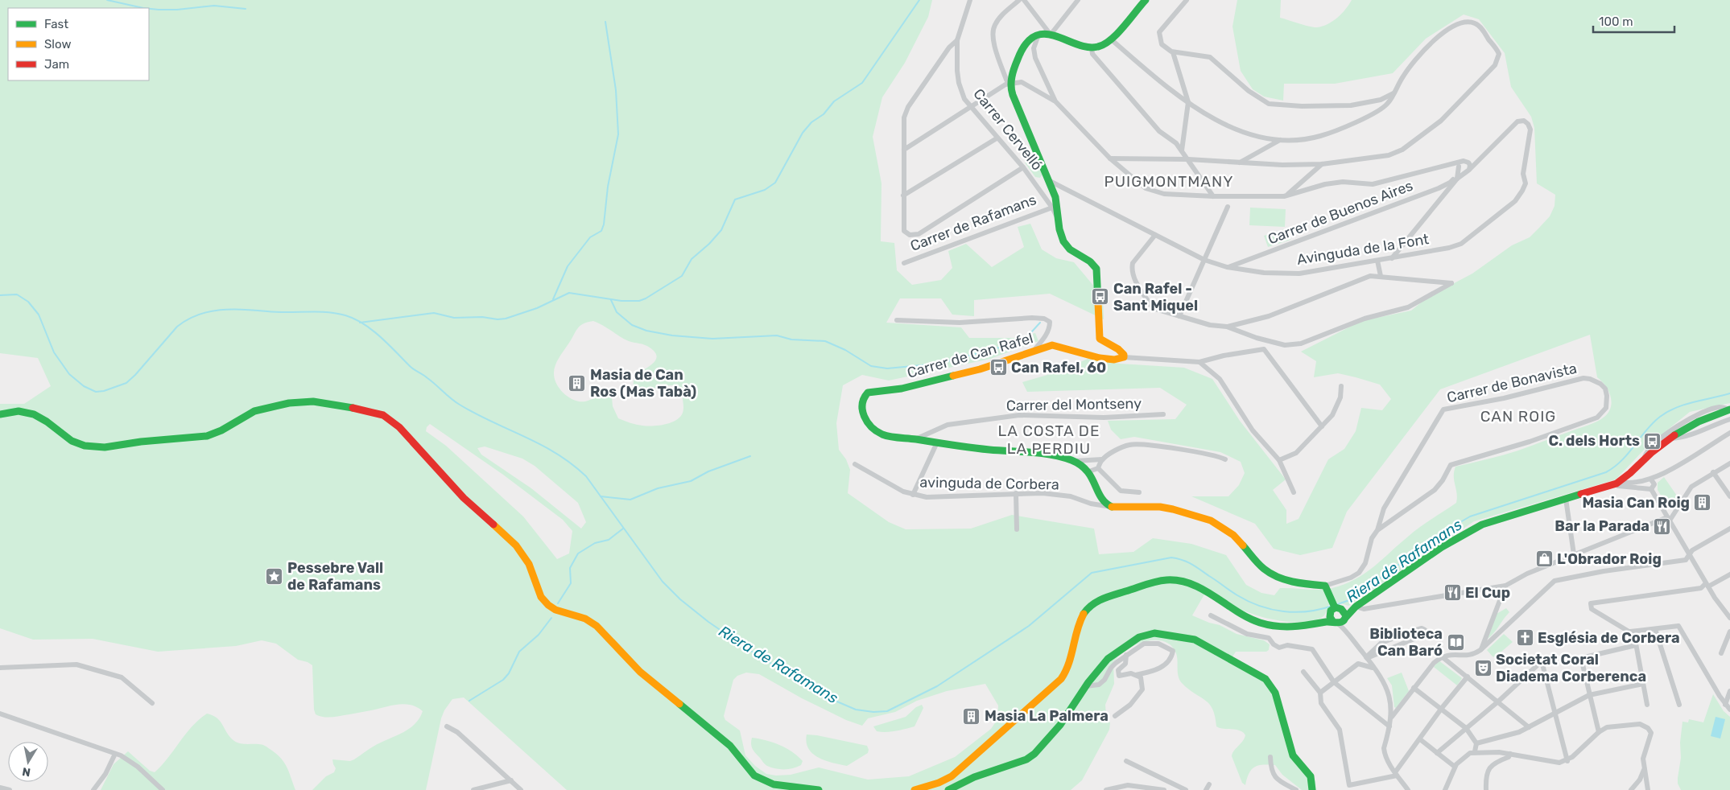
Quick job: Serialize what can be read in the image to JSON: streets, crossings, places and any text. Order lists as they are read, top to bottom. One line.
{"streets":{"street":["Carrer Cervelló","Carrer de Buenos Aires","Carrer de Rafamans","Avinguda de la Font","Carrer de Can Rafel","Carrer de Bonavista","Carrer del Montseny","avinguda de Corbera"]},"crossings":[["Carrer Cervelló","Carrer de Rafamans"],["Carrer de Buenos Aires","Avinguda de la Font"],["Carrer de Can Rafel","Carrer del Montseny"]],"districts":["PUIGMONTMANY","CAN ROIG","LA COSTA DE LA PERDIU"],"water":["Riera de Rafamans"],"places":{"bus stop":["Can Rafel - Sant Miquel","Can Rafel, 60","C. dels Horts"],"building":["Masia de Can Ros (Mas Tabà)","Masia Can Roig","Masia La Palmera"],"restaurant":["Bar la Parada","El Cup"],"shop":["L'Obrador Roig"],"place":["Pessebre Vall de Rafamans"],"church":["Església de Corbera"],"library":["Biblioteca Can Baró"],"theatre":["Societat Coral Diadema Corberenca"]},"legend":["Fast","Slow","Jam"],"scale_bar":"100 m","north":"bottom"}
